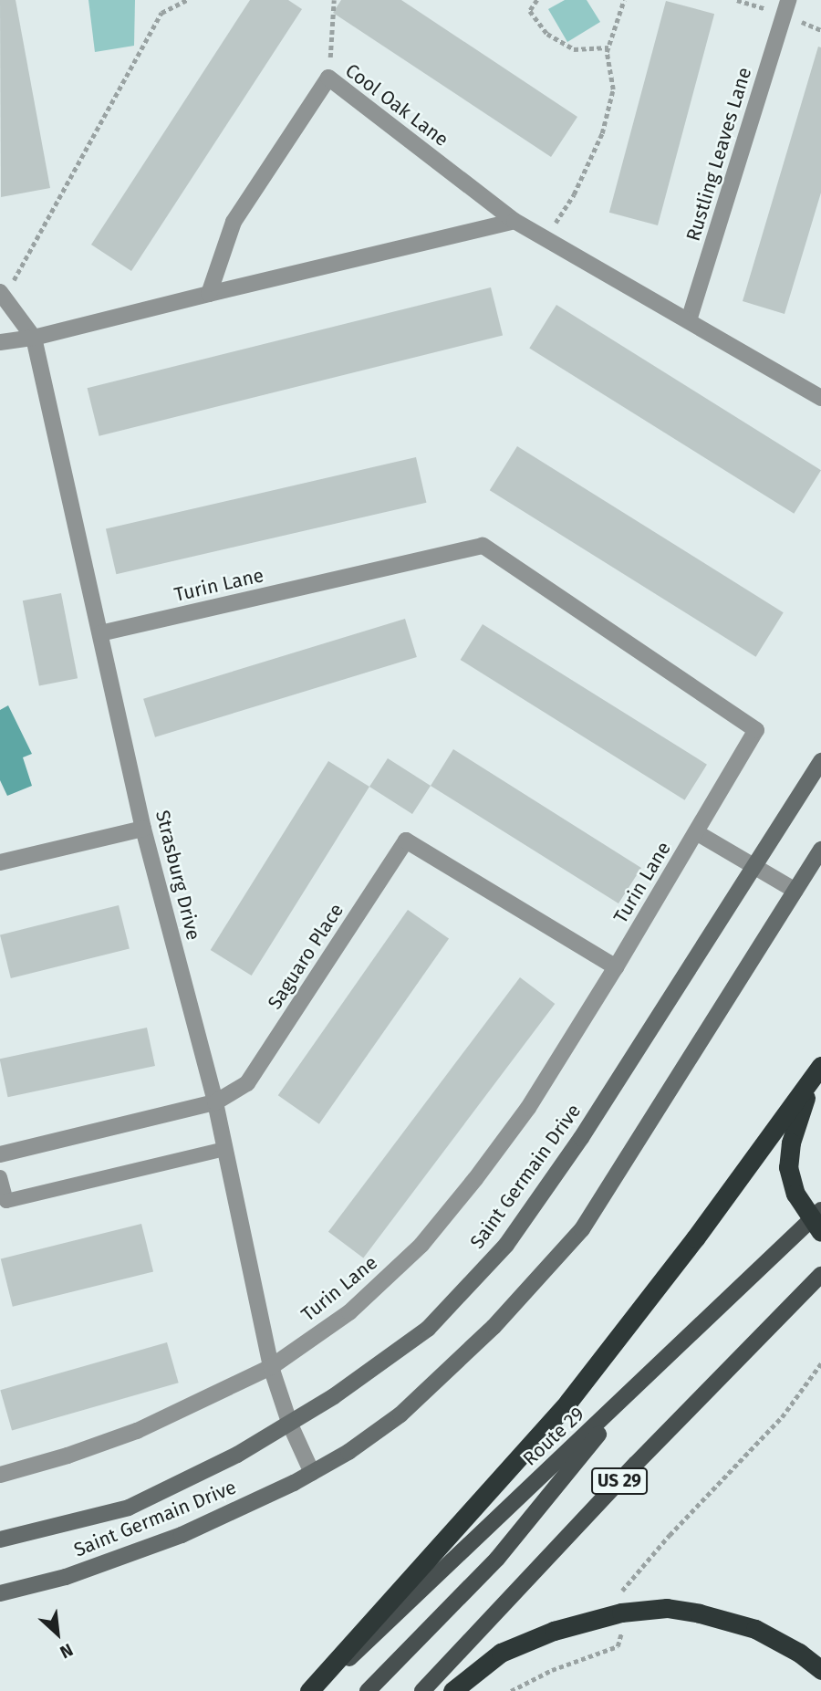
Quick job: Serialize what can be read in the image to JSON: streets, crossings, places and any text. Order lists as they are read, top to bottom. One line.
{"streets":{"main road":["Route 29","US 29"],"street":["Cool Oak Lane","Rustling Leaves Lane","Turin Lane","Strasburg Drive","Saguaro Place","Saint Germain Drive"]},"crossings":[["Cool Oak Lane","Rustling Leaves Lane"],["Turin Lane","Strasburg Drive"],["Turin Lane","Saguaro Place"],["Strasburg Drive","Saguaro Place"],["Strasburg Drive","Saint Germain Drive"]],"north":"bottom right"}
